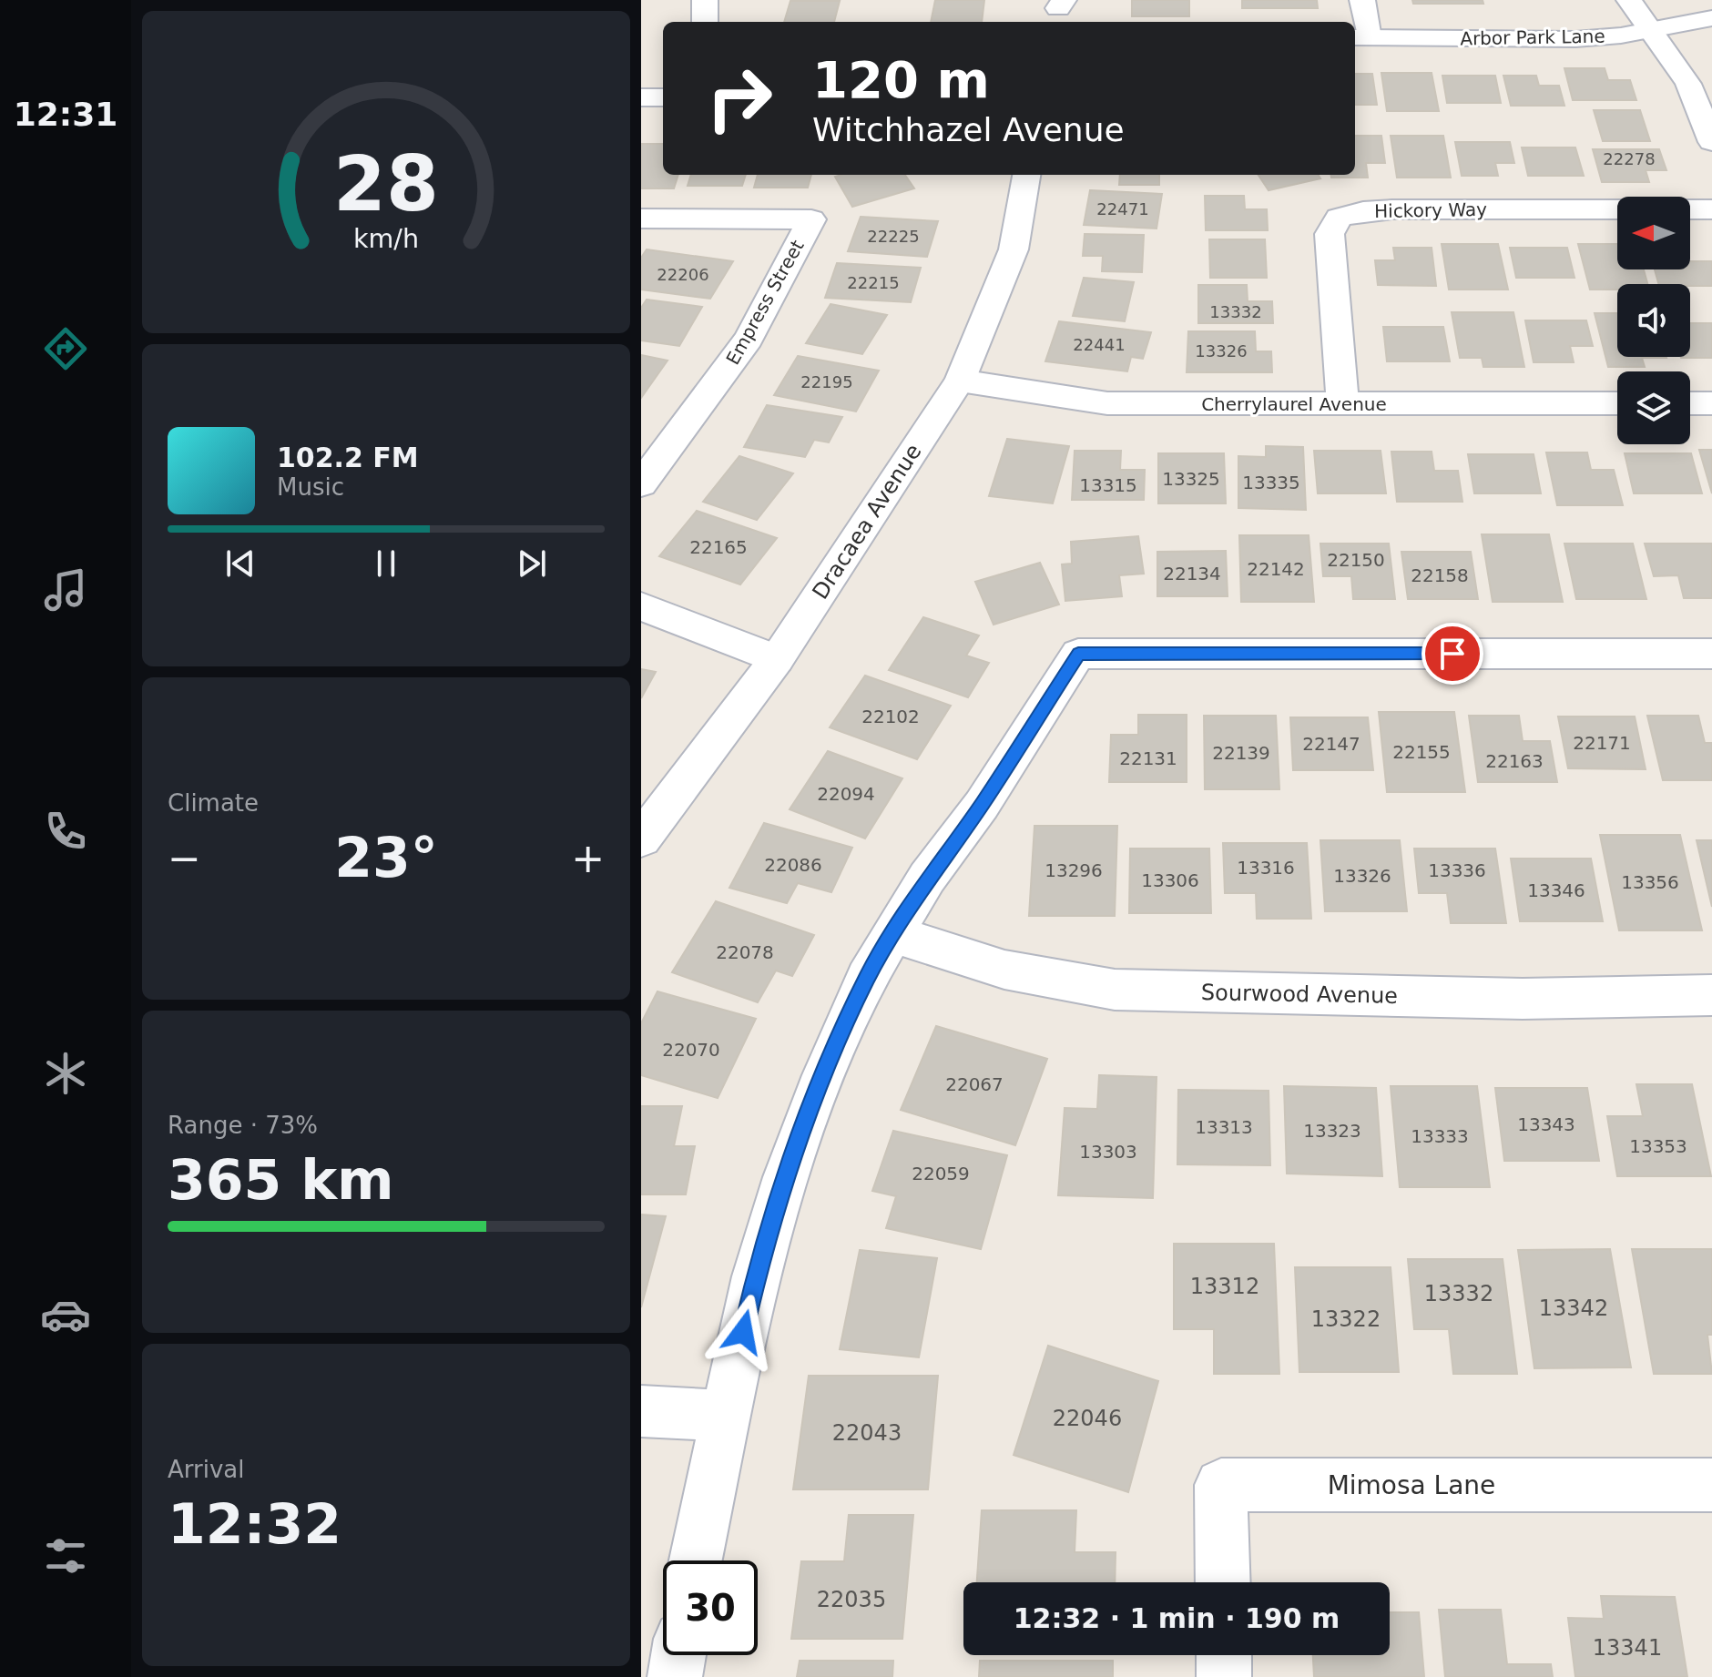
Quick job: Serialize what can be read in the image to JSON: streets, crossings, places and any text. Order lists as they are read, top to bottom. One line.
{"streets":{"street":["Arbor Park Lane","Hickory Way","Empress Street","Cherrylaurel Avenue","Dracaea Avenue","Sourwood Avenue","Mimosa Lane"]},"crossings":[["Hickory Way","Cherrylaurel Avenue"],["Cherrylaurel Avenue","Dracaea Avenue"]],"house_numbers":["22278","22471","22225","22206","22215","13332","22441","13326","22195","13325","13335","13315","22165","22150","22142","22134","22158","22102","22171","22147","22155","22139","22131","22163","22094","22086","13316","13296","13336","13326","13306","13356","13346","22078","22070","22067","13343","13313","13323","13333","13353","13303","22059","13312","13332","13342","13322","22046","22043","22035","13341"],"north":"left","page":{"tabs":"12:31","turn":["120 m","Witchhazel Avenue"],"song":["102.2 FM","Music"],"tile":["Climate",["Range · 73%","365 km"],["Arrival","12:32"]],"heat":["−","23°","+"],"limit":"30","trip":"12:32 · 1 min · 190 m","gauge":["28","km/h"]}}
